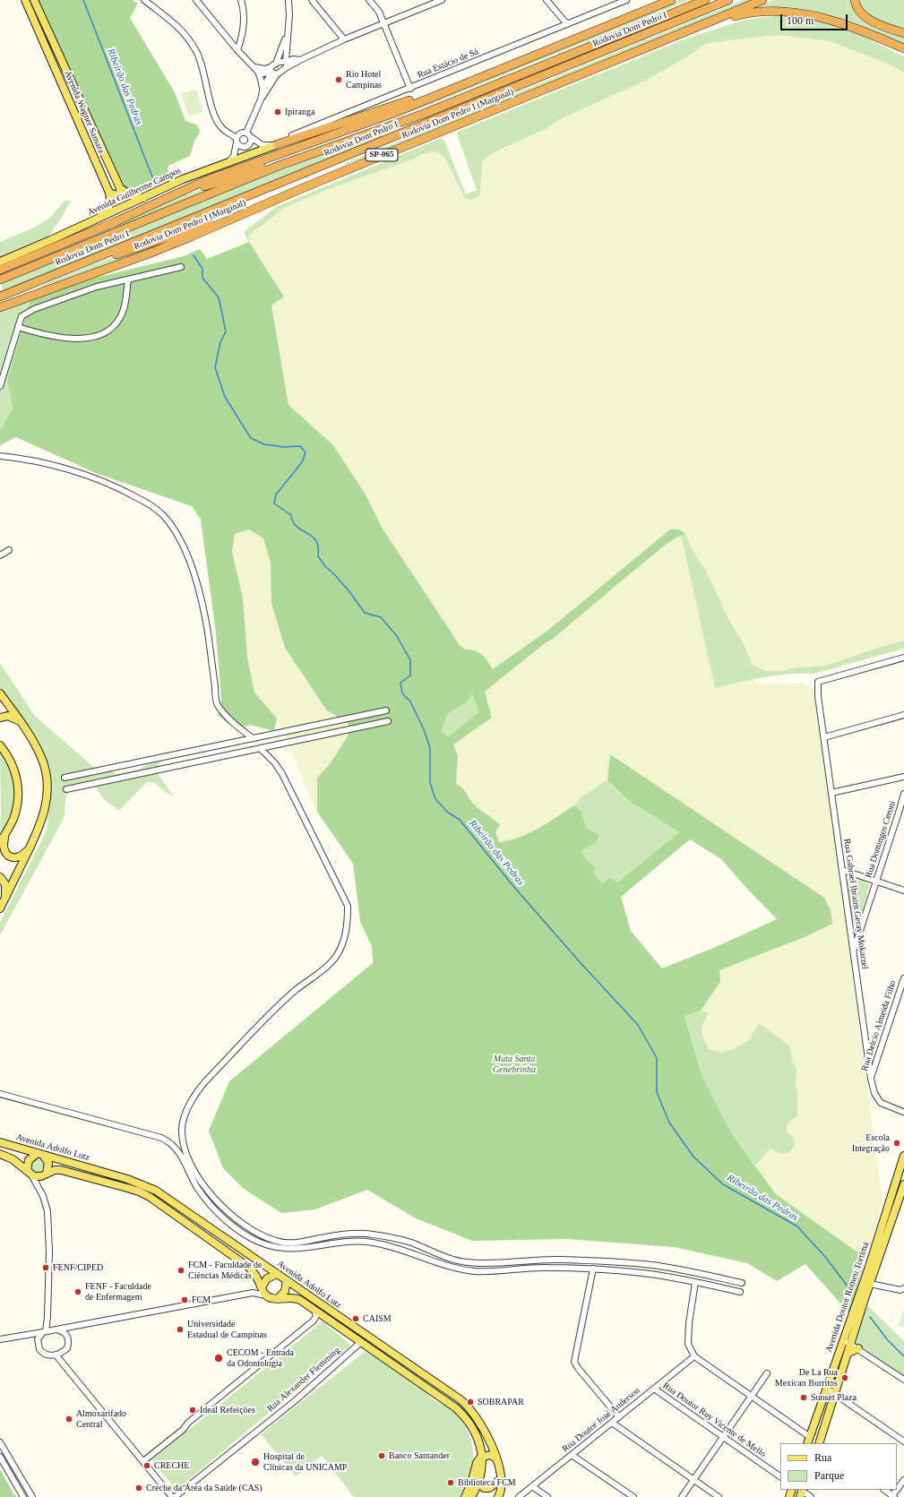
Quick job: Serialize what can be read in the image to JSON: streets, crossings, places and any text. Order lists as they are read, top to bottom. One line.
{"streets":{"highway":["Rodovia Dom Pedro I","Rodovia Dom Pedro I (Marginal)","SP-065"],"main road":["Avenida Wagner Samara","Avenida Guilherme Campos","Avenida Adolfo Lutz","Avenida Doutor Romeu Tortima"],"street":["Rua Estácio de Sá","Rua Domingos Ceroni","Rua Gabrael Ibraim Geray Mokarzel","Rua Delcio Almeida Filho","Rua Alexander Flemming","Rua Doutor José Anderson","Rua Doutor Ruy Vicente de Mello"]},"crossings":[["Rua Estácio de Sá","Avenida Guilherme Campos"],["Rua Domingos Ceroni","Rua Gabrael Ibraim Geray Mokarzel"],["Rua Gabrael Ibraim Geray Mokarzel","Rua Delcio Almeida Filho"],["Avenida Adolfo Lutz","Rua Alexander Flemming"],["Rua Doutor José Anderson","Rua Doutor Ruy Vicente de Mello"]],"water":["Ribeirão das Pedras"],"parks":["Mata Santa Genebrinha"],"places":["Rio Hotel Campinas","Ipiranga","Escola Integração","FENF/CIPED","FCM - Faculdade de Ciências Médicas","FENF - Faculdade de Enfermagem","FCM","CAISM","Universidade Estadual de Campinas","CECOM - Entrada da Odontologia","De La Rua Mexican Burritos","Sunset Plaza","SOBRAPAR","Ideal Refeições","Almoxarifado Central","Banco Santander","Hospital de Clínicas da UNICAMP","CRECHE","Biblioteca FCM","Creche da Área da Saúde (CAS)"],"legend":["Rua","Parque"],"scale_bar":"100 m"}
